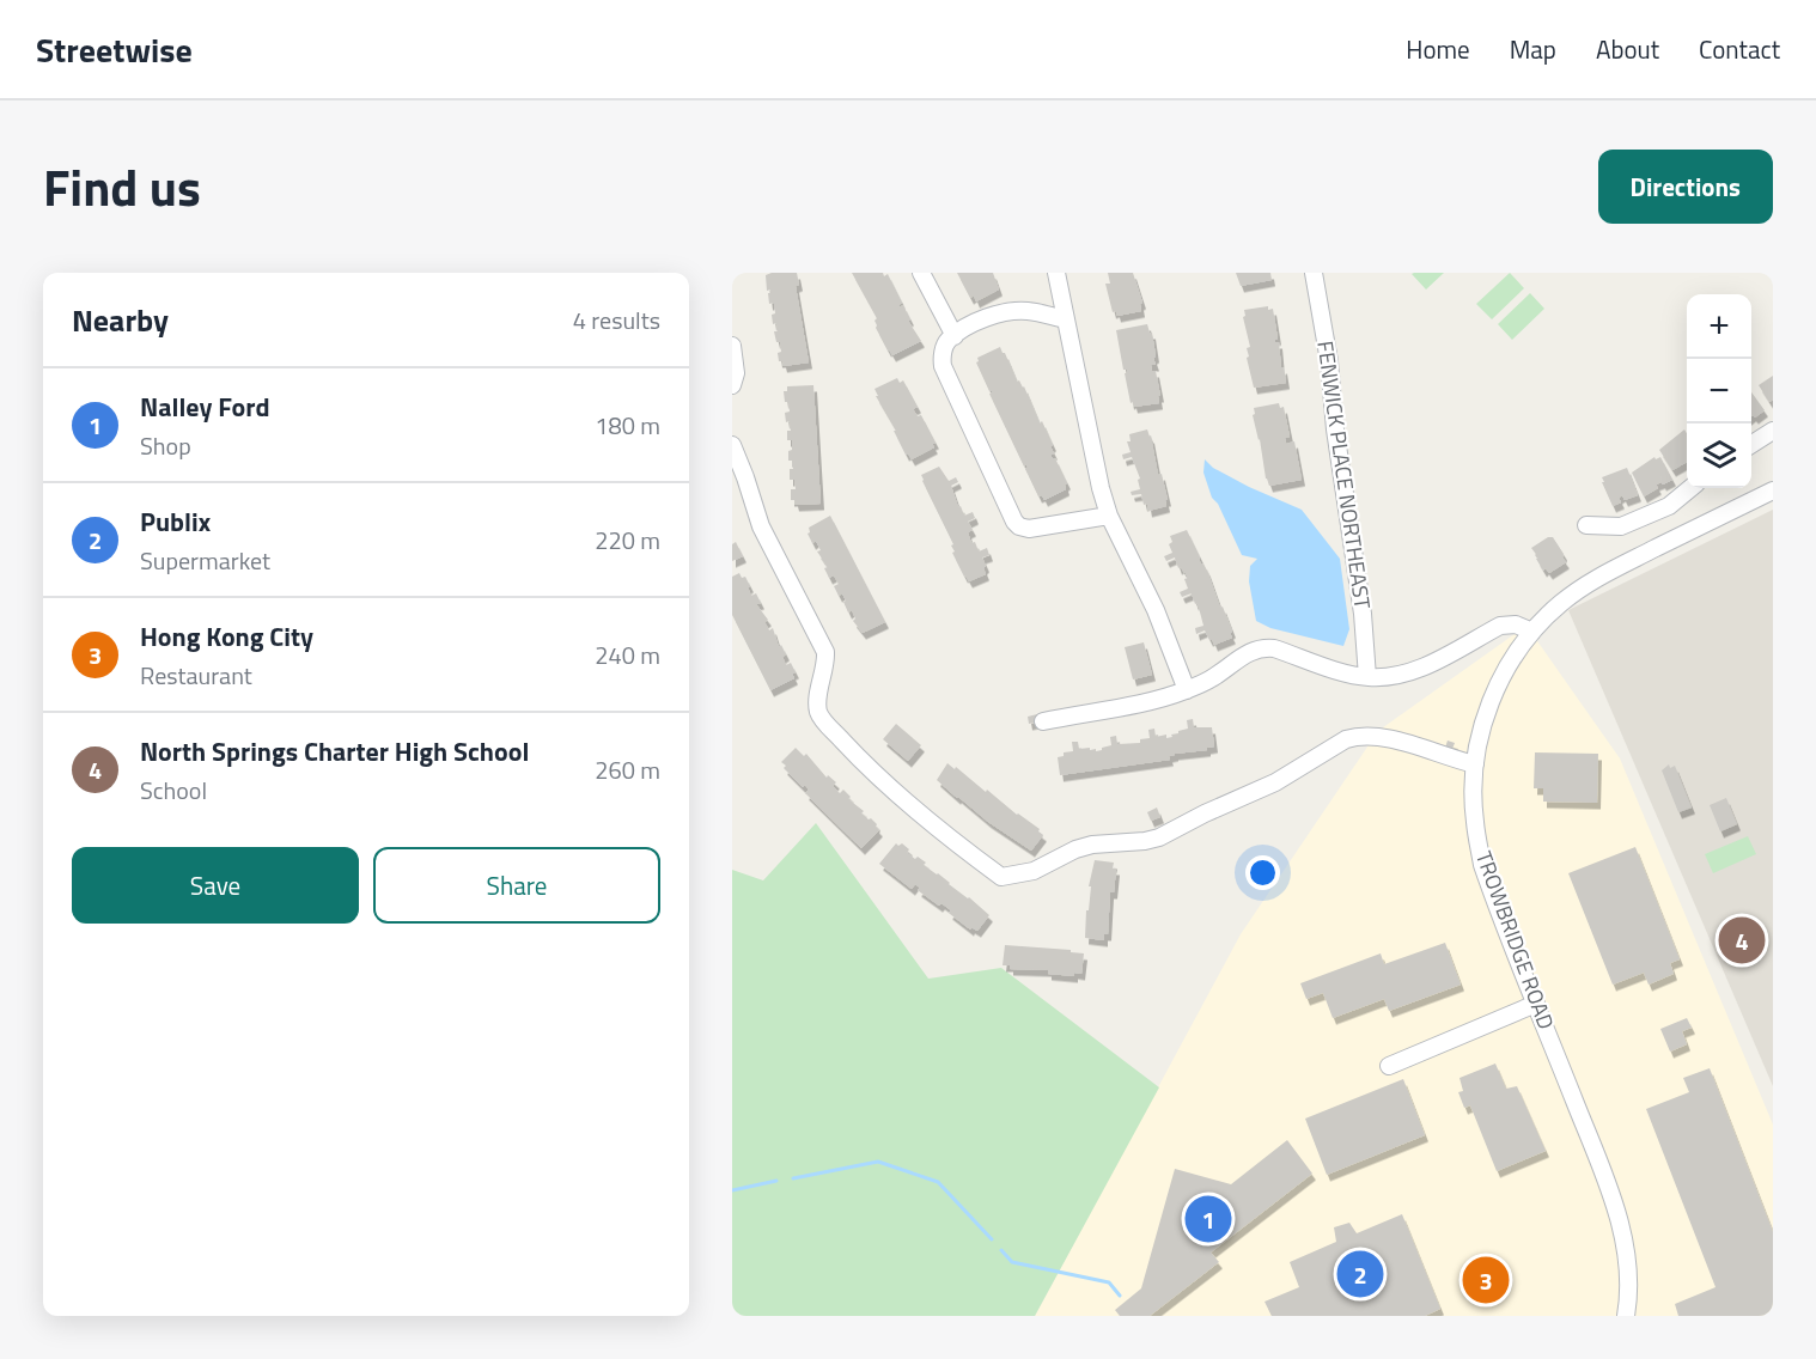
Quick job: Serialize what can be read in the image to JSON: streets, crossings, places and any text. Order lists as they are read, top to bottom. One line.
{"streets":{"street":["FENWICK PLACE NORTHEAST","TROWBRIDGE ROAD"]},"page":{"header":"Streetwise","nav":["Home","Map","About","Contact"],"title":"Find us","buttons":["Directions",["Save","Share"]],"heading":["Nearby","4 results"],"map_buttons":["+","−"],"list":[{"mark":"1","name":"Nalley Ford","note":"Shop","value":"180 m"},{"mark":"2","name":"Publix","note":"Supermarket","value":"220 m"},{"mark":"3","name":"Hong Kong City","note":"Restaurant","value":"240 m"},{"mark":"4","name":"North Springs Charter High School","note":"School","value":"260 m"}],"pins":["4","1","2","3"]}}
